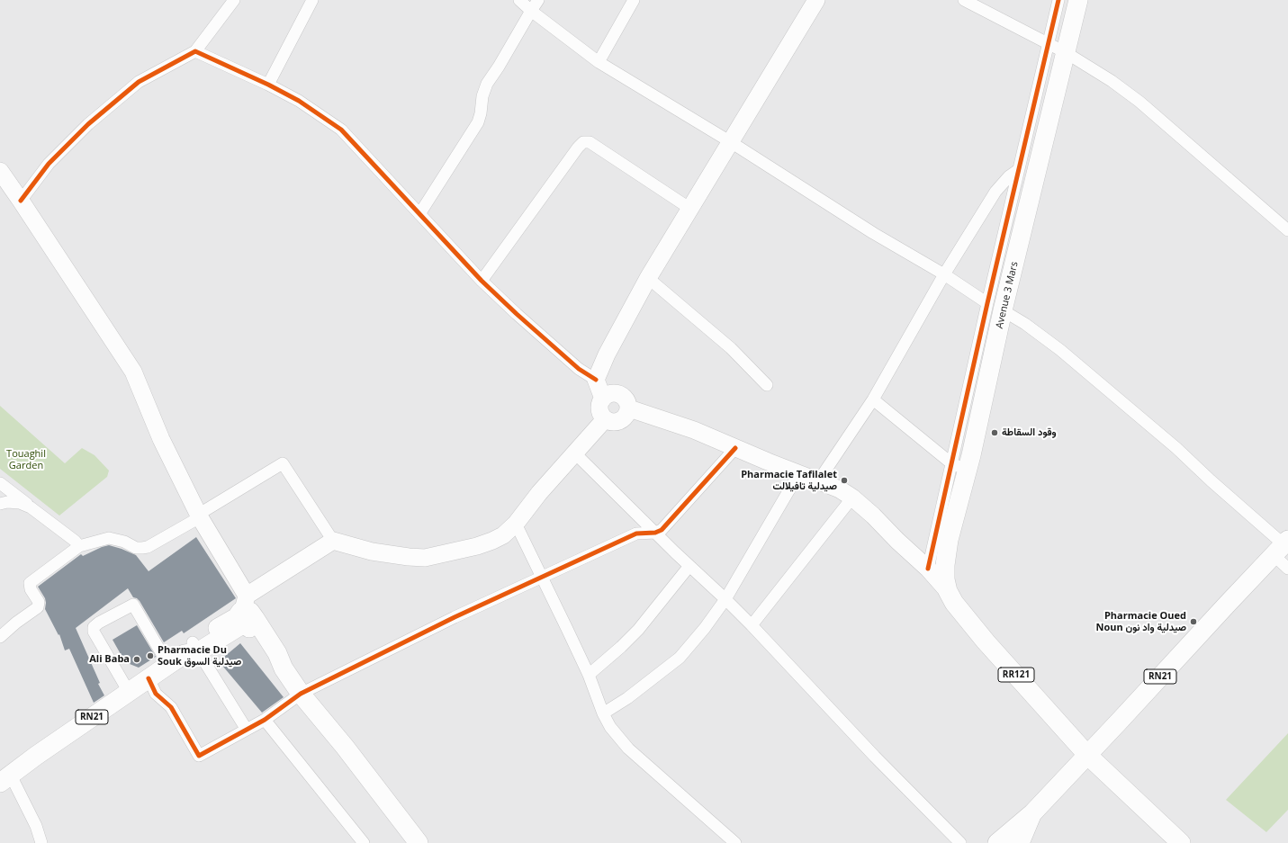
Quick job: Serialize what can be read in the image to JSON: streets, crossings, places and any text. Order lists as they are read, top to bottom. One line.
{"streets":{"main road":["Avenue 3 Mars","RR121","RN21"]},"crossings":[["Avenue 3 Mars","RR121"],["RR121","RN21"]],"parks":["Touaghil Garden"],"places":["وقود السقاطة","Pharmacie Tafilalet صيدلية تافيلالت","Pharmacie Oued Noun صيدلية واد نون","Pharmacie Du Souk صيدلية السوق","Ali Baba"]}
